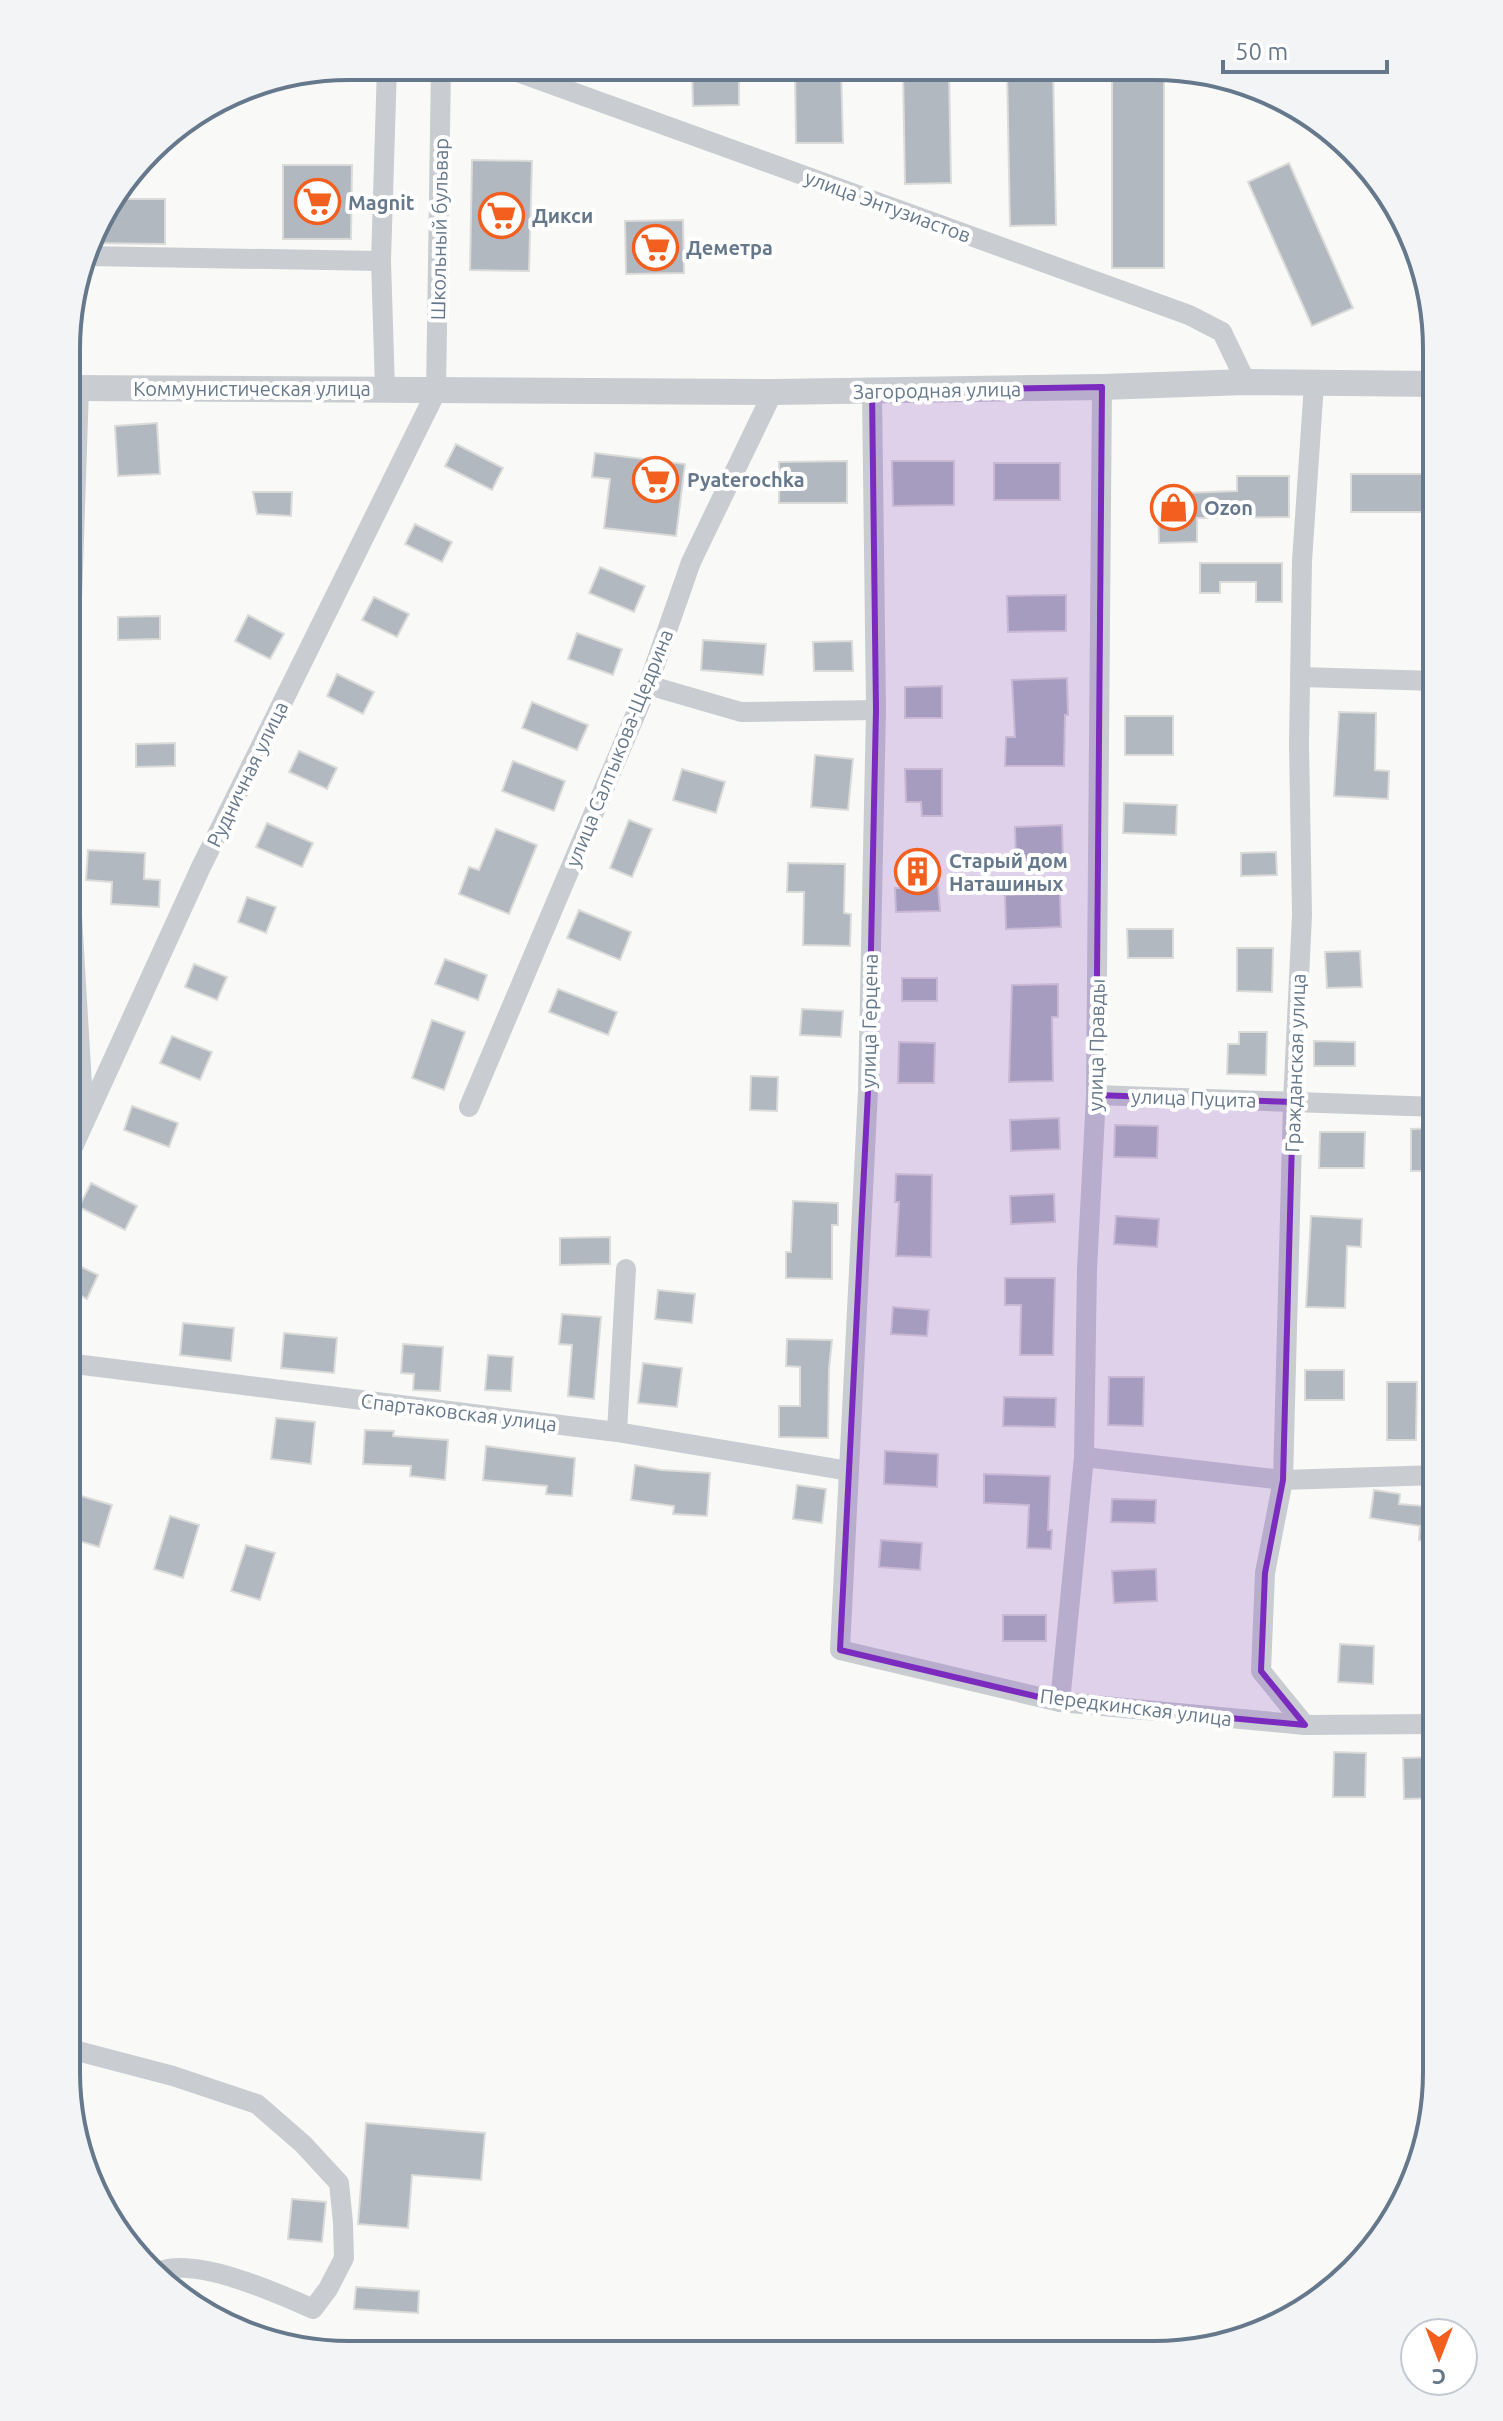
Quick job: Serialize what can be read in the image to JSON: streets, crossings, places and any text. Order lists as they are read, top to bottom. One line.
{"streets":{"street":["улица Энтузиастов","Школьный бульвар","Коммунистическая улица","Загородная улица","улица Салтыкова-Щедрина","Рудничная улица","улица Герцена","улица Правды","Гражданская улица","улица Пуцита","Спартаковская улица","Передкинская улица"]},"crossings":[["улица Энтузиастов","Загородная улица"],["Школьный бульвар","Коммунистическая улица"],["Школьный бульвар","Загородная улица"],["Школьный бульвар","Рудничная улица"],["Коммунистическая улица","Загородная улица"],["Коммунистическая улица","Рудничная улица"],["Загородная улица","улица Салтыкова-Щедрина"],["Загородная улица","Рудничная улица"],["Загородная улица","улица Герцена"],["Загородная улица","улица Правды"],["Загородная улица","Гражданская улица"],["улица Герцена","Спартаковская улица"],["улица Герцена","Передкинская улица"],["улица Правды","улица Пуцита"],["улица Правды","Передкинская улица"],["Гражданская улица","улица Пуцита"],["Гражданская улица","Передкинская улица"]],"places":{"supermarket":["Magnit","Дикси","Деметра","Pyaterochka"],"shop":["Ozon"],"building":["Старый дом Наташиных"]},"scale_bar":"50 m","north":"bottom"}
